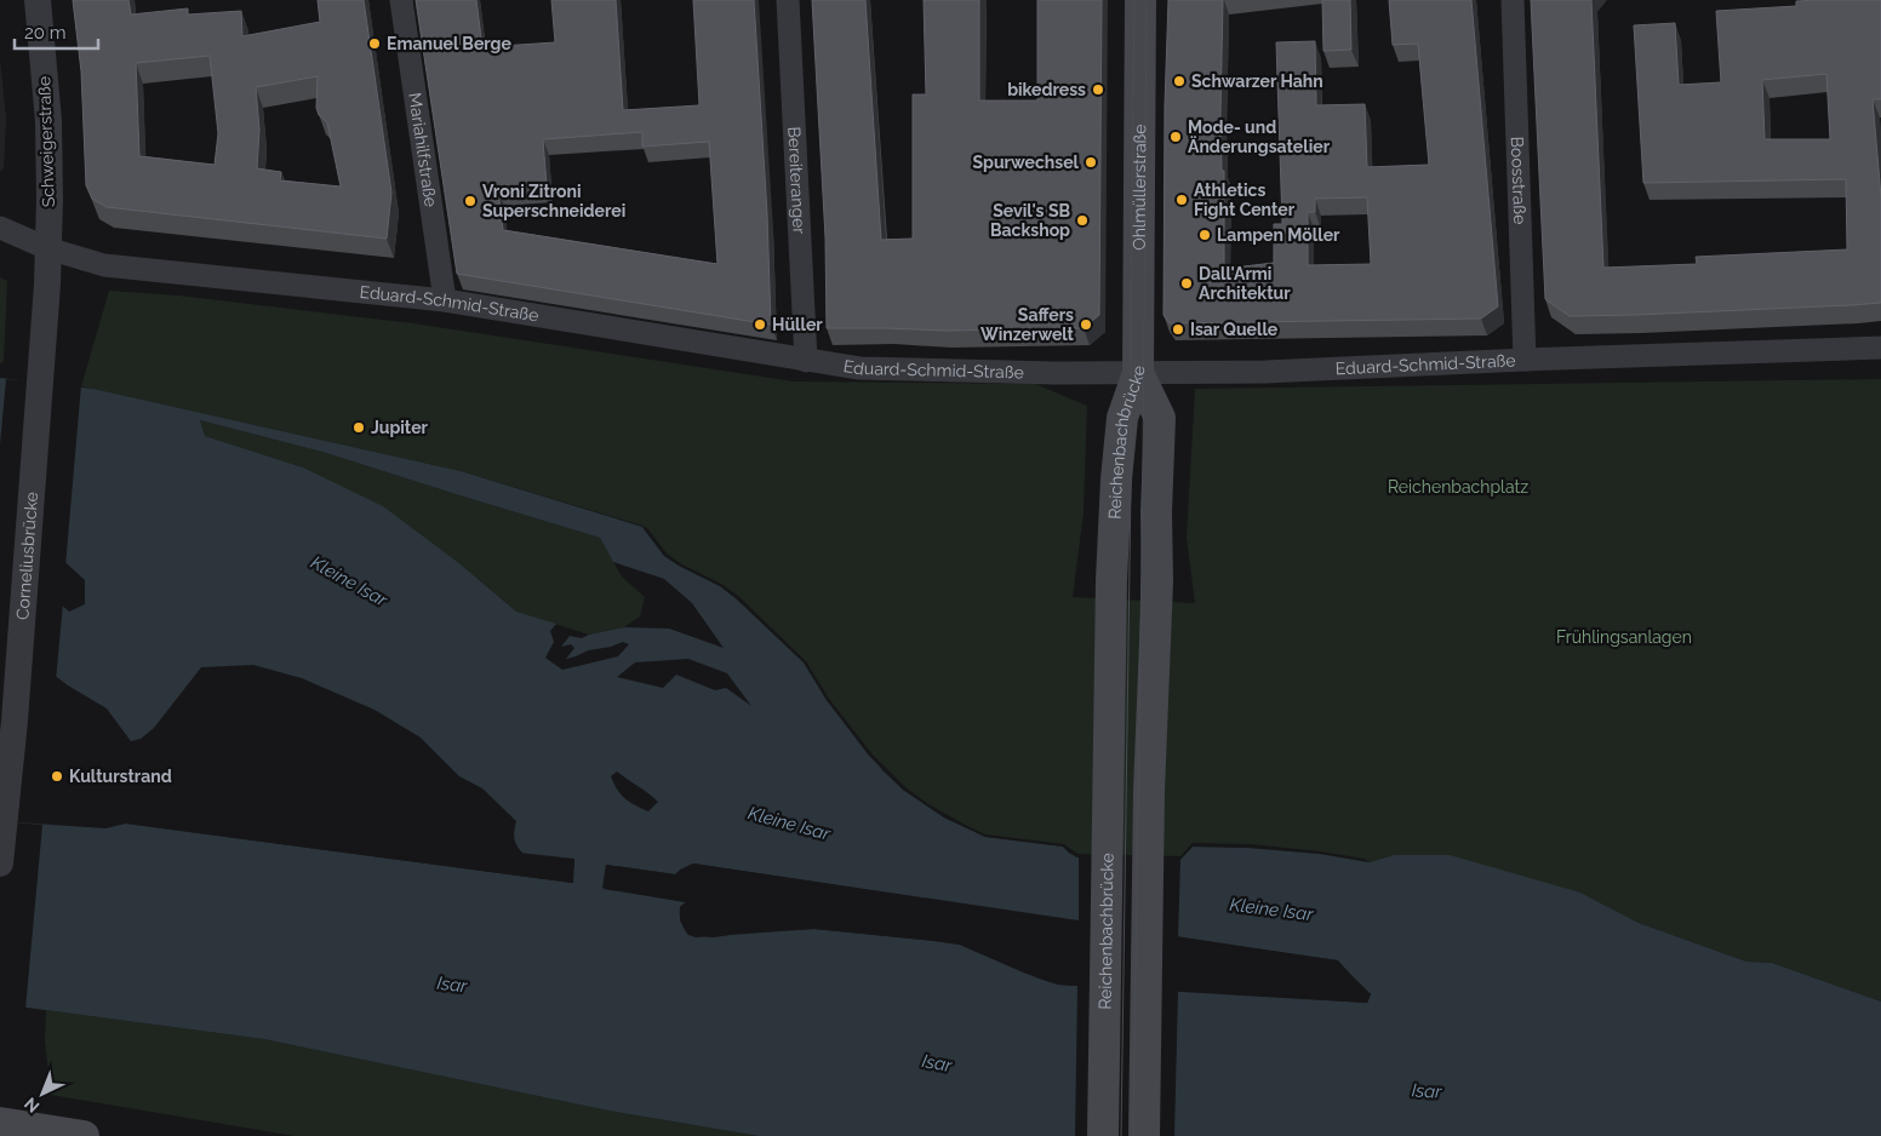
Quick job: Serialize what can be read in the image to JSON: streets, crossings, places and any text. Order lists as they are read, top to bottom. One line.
{"streets":{"main road":["Ohlmüllerstraße","Reichenbachbrücke"],"street":["Schweigerstraße","Mariahilfstraße","Boosstraße","Bereiteranger","Eduard-Schmid-Straße","Corneliusbrücke"]},"crossings":[["Schweigerstraße","Eduard-Schmid-Straße"],["Schweigerstraße","Corneliusbrücke"],["Mariahilfstraße","Eduard-Schmid-Straße"],["Boosstraße","Eduard-Schmid-Straße"],["Bereiteranger","Eduard-Schmid-Straße"],["Ohlmüllerstraße","Eduard-Schmid-Straße"],["Ohlmüllerstraße","Reichenbachbrücke"],["Eduard-Schmid-Straße","Reichenbachbrücke"],["Eduard-Schmid-Straße","Corneliusbrücke"]],"water":["Kleine Isar","Isar"],"parks":["Reichenbachplatz","Frühlingsanlagen"],"places":["Emanuel Berge","Schwarzer Hahn","bikedress","Mode- und Änderungsatelier","Spurwechsel","Athletics Fight Center","Vroni Zitroni Superschneiderei","Sevil's SB Backshop","Lampen Möller","Dall'Armi Architektur","Hüller","Saffers Winzerwelt","Isar Quelle","Jupiter","Kulturstrand"],"scale_bar":"20 m","north":"bottom left"}
